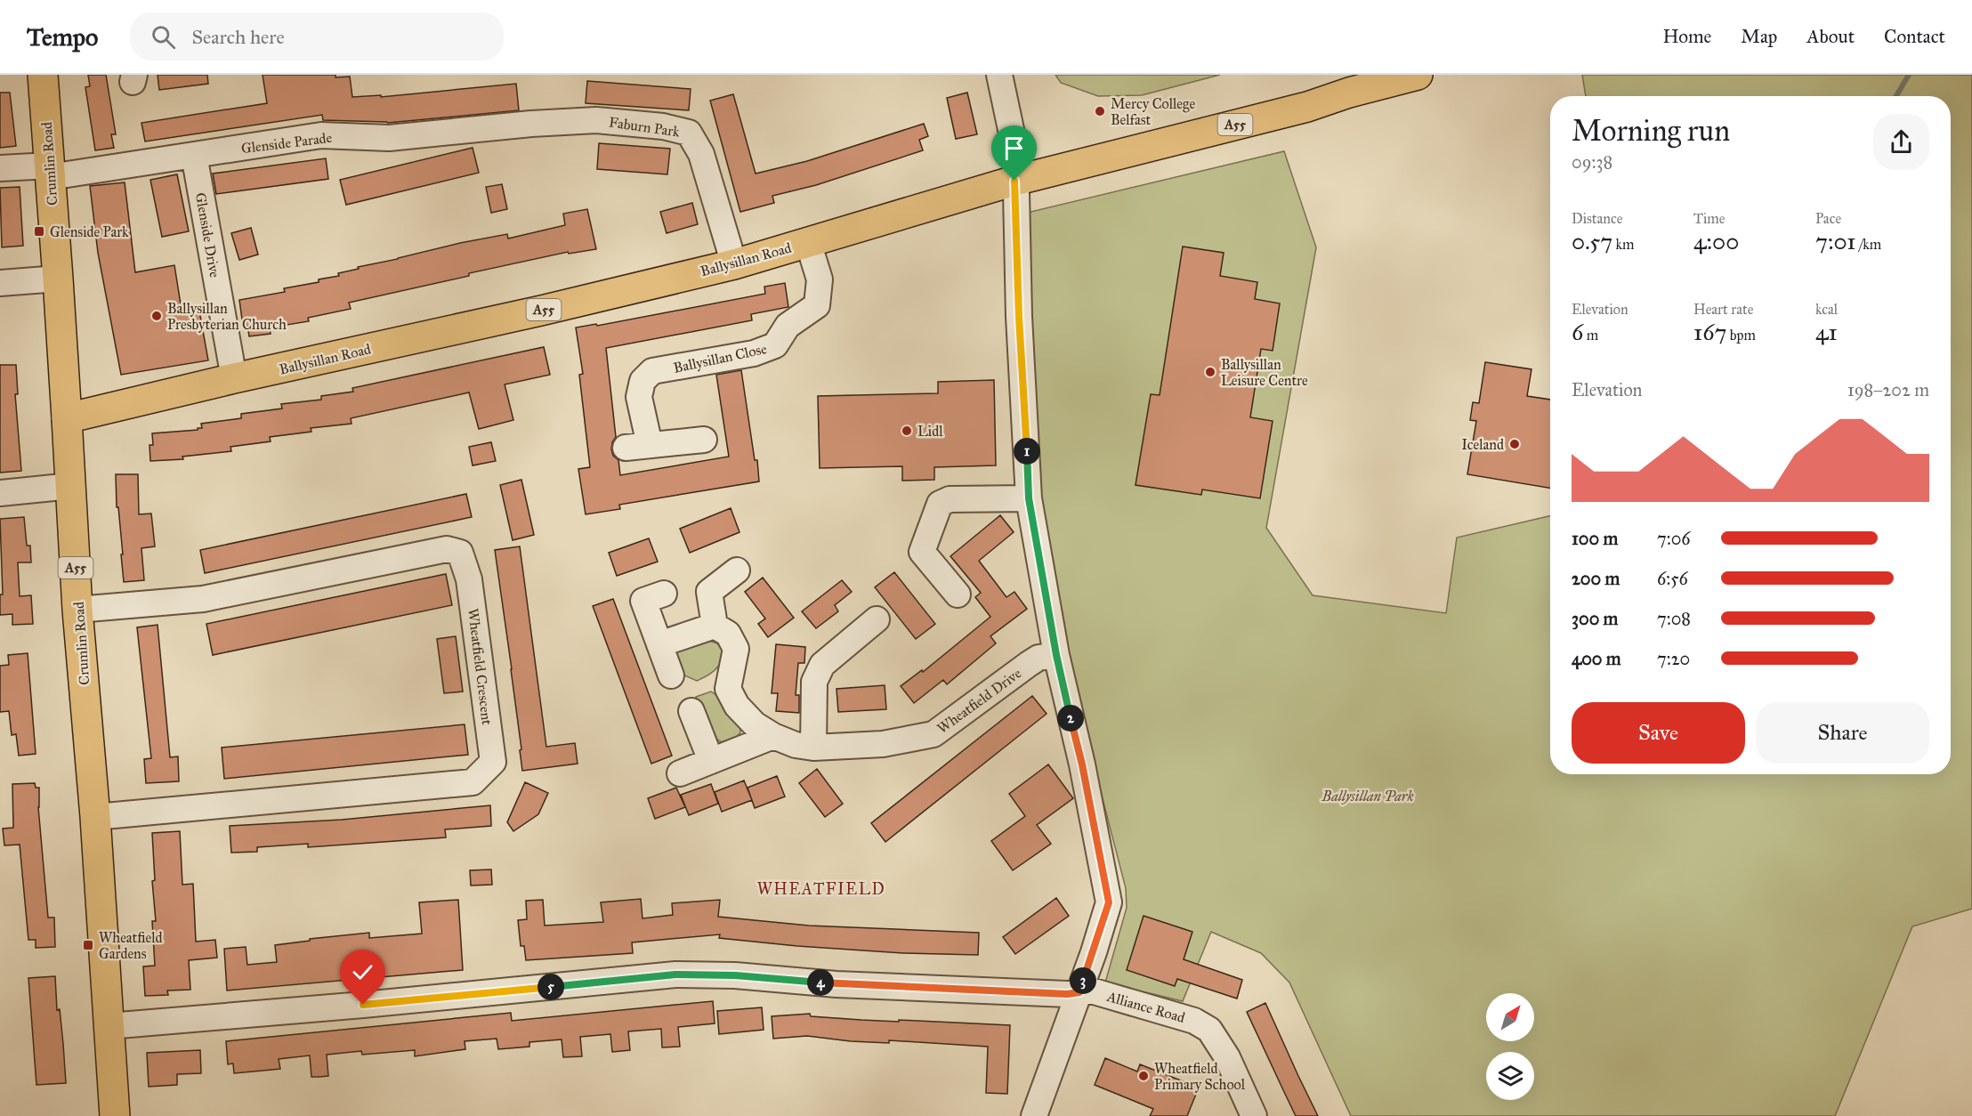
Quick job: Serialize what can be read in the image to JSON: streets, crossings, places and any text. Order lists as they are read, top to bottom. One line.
{"streets":{"main road":["A55","Crumlin Road","Ballysillan Road"],"street":["Faburn Park","Glenside Parade","Glenside Drive","Ballysillan Close","Wheatfield Crescent","Wheatfield Drive","Alliance Road"]},"crossings":[["Faburn Park","Glenside Parade"],["Faburn Park","Ballysillan Road"],["Glenside Parade","Crumlin Road"],["Glenside Parade","Glenside Drive"],["Crumlin Road","Ballysillan Road"],["Crumlin Road","Wheatfield Crescent"],["Glenside Drive","Ballysillan Road"],["Ballysillan Road","Ballysillan Close"]],"districts":["WHEATFIELD"],"parks":["Ballysillan Park"],"places":{"other":["Mercy College Belfast","Ballysillan Presbyterian Church","Ballysillan Leisure Centre","Lidl","Iceland","Wheatfield Primary School"],"transit":["Glenside Park","Wheatfield Gardens"]},"north":"top right","page":{"header":"Tempo","search":"Search here","nav":["Home","Map","About","Contact"],"heading":["Morning run","09:38"],"stats":[["Distance","0.57 km"],["Time","4:00"],["Pace","7:01 /km"],["Elevation","6 m"],["Heart rate","167 bpm"],["kcal","41"]],"chart":["Elevation","198–202 m"],"pins":["1","2","3","4","5"],"list":[{"name":"100 m","note":"7:06"},{"name":"200 m","note":"6:56"},{"name":"300 m","note":"7:08"},{"name":"400 m","note":"7:20"}],"buttons":["Save","Share"]}}
